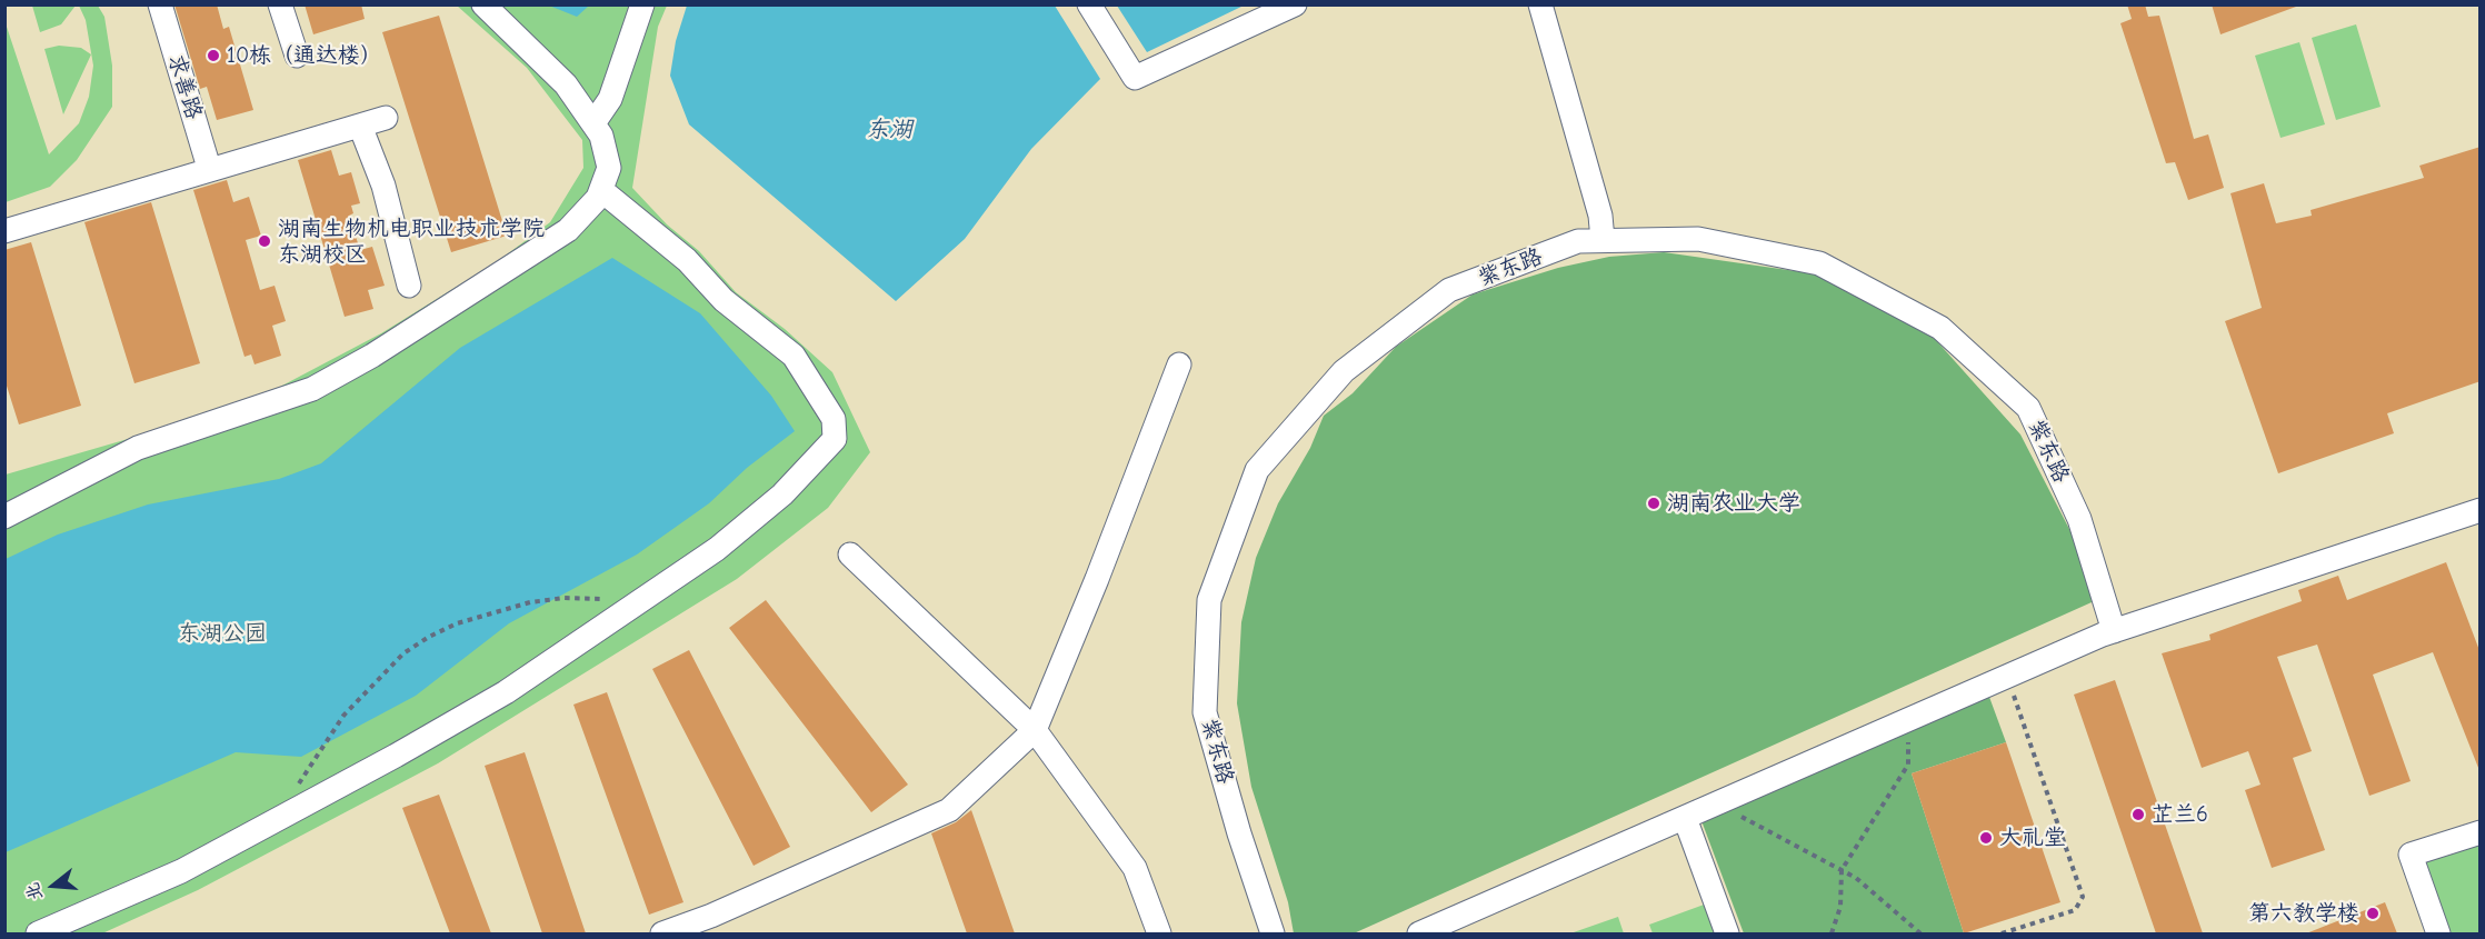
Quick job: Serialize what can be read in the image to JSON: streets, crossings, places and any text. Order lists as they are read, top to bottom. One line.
{"streets":{"street":["求善路","紫东路"]},"water":["东湖"],"parks":["东湖公园"],"places":["10栋（通达楼）","湖南生物机电职业技术学院 东湖校区","湖南农业大学","芷兰6","大礼堂","第六教学楼"],"north":"left"}
